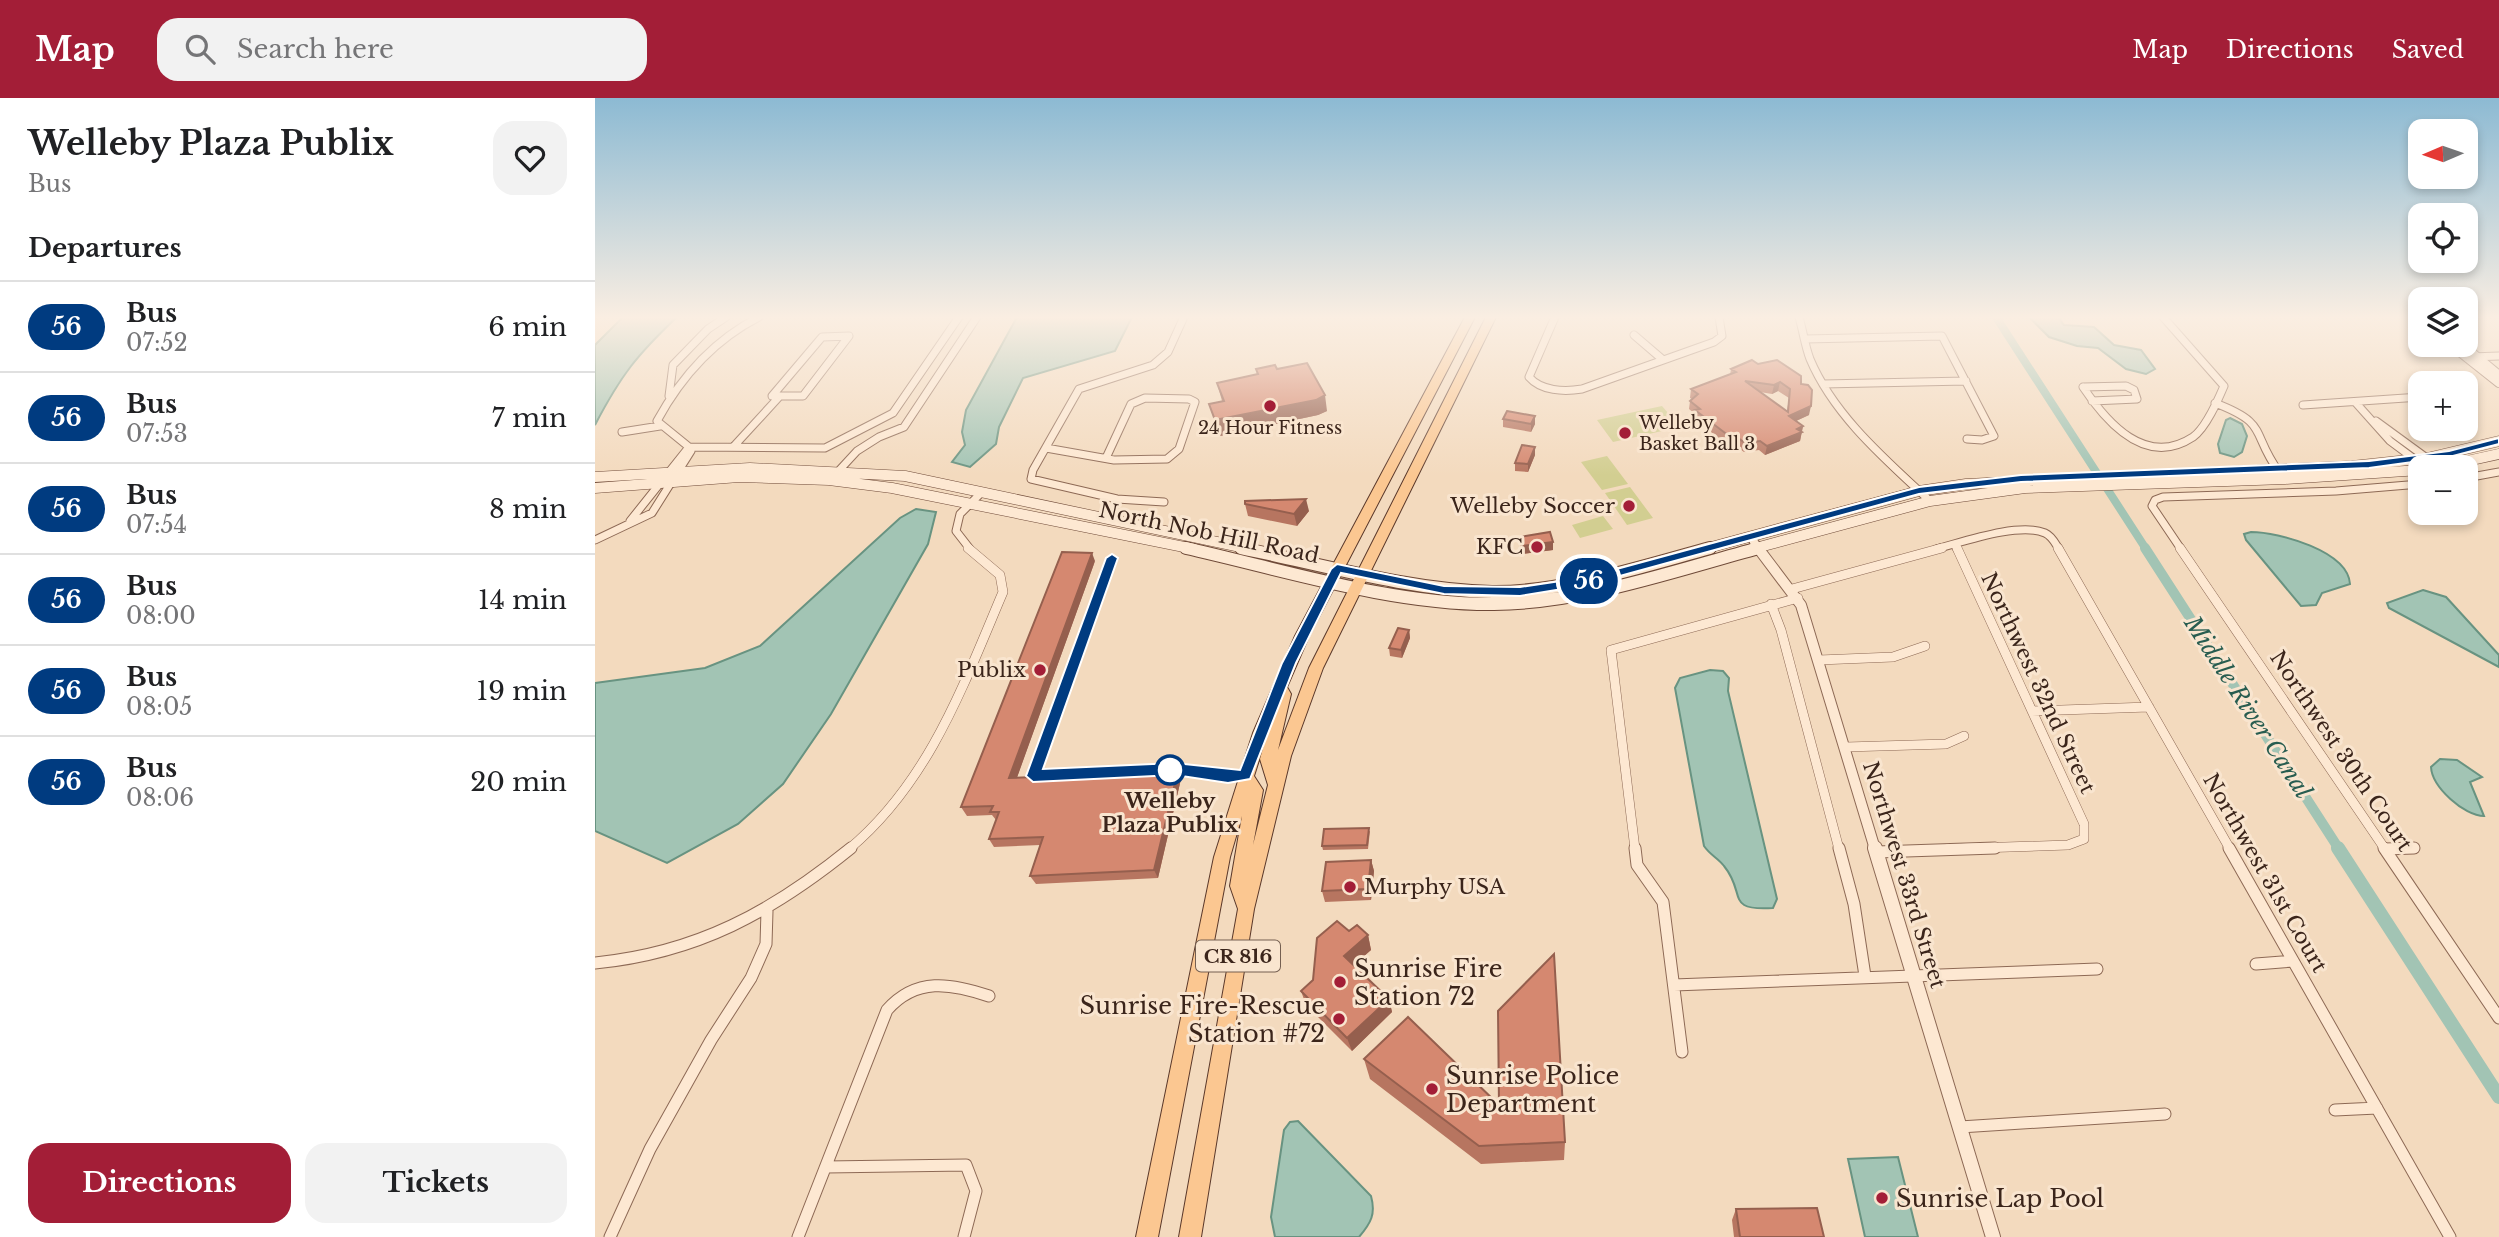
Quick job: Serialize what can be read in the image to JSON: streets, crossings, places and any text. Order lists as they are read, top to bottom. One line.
{"streets":{"main road":["North Nob Hill Road","CR 816"],"street":["Northwest 32nd Street","Northwest 30th Court","Northwest 31st Court","Northwest 33rd Street"]},"crossings":[["North Nob Hill Road","Northwest 33rd Street"],["North Nob Hill Road","CR 816"],["Northwest 32nd Street","Northwest 31st Court"],["Northwest 32nd Street","Northwest 33rd Street"]],"water":["Middle River Canal"],"places":["24 Hour Fitness","Welleby Basket Ball 3","Welleby Soccer","KFC","Publix","Welleby Plaza Publix","Murphy USA","Sunrise Fire Station 72","Sunrise Fire-Rescue Station #72","Sunrise Police Department","Sunrise Lap Pool"],"lines":["bus line 56"],"north":"left","page":{"header":"Map","search":"Search here","nav":["Map","Directions","Saved"],"heading":[["Welleby Plaza Publix","Bus"],"Departures"],"on_map":"56","map_buttons":["+","−"],"list":[{"mark":"56","name":"Bus","note":"07:52","value":"6 min"},{"mark":"56","name":"Bus","note":"07:53","value":"7 min"},{"mark":"56","name":"Bus","note":"07:54","value":"8 min"},{"mark":"56","name":"Bus","note":"08:00","value":"14 min"},{"mark":"56","name":"Bus","note":"08:05","value":"19 min"},{"mark":"56","name":"Bus","note":"08:06","value":"20 min"}],"buttons":["Directions","Tickets"]}}
